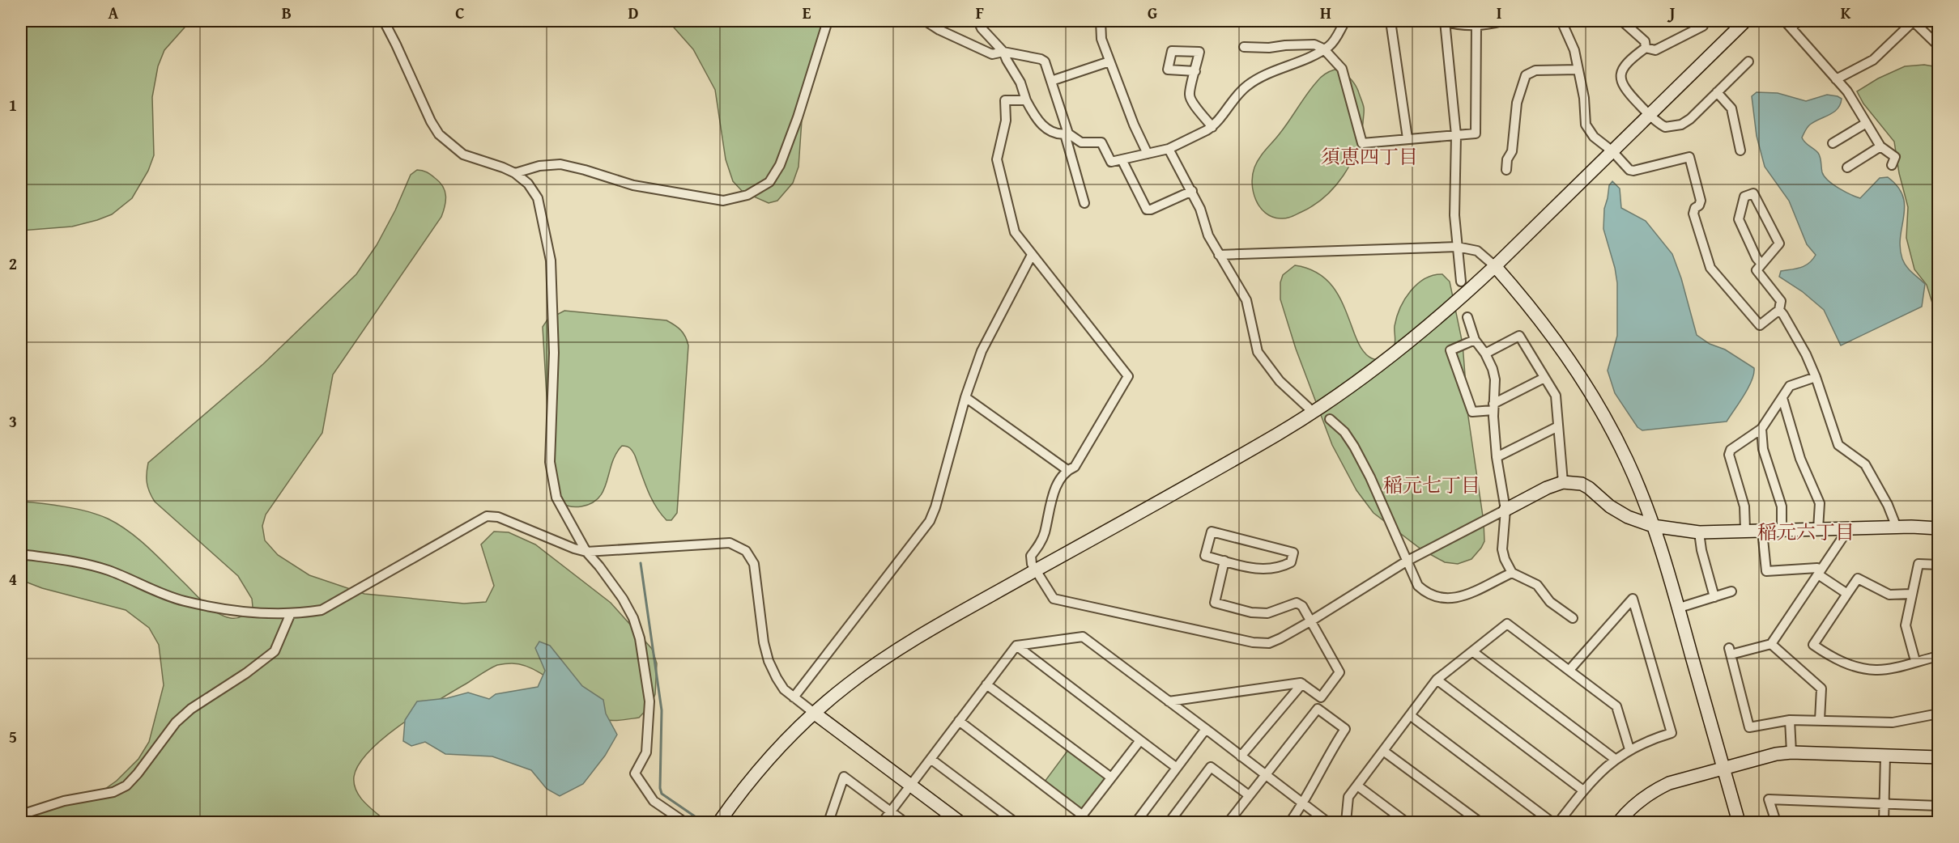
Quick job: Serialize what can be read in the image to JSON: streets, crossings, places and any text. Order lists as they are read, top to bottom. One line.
{"districts":["須恵四丁目","稲元七丁目","稲元六丁目"],"grid":{"columns":["A","B","C","D","E","F","G","H","I","J","K"],"rows":["1","2","3","4","5"]}}
